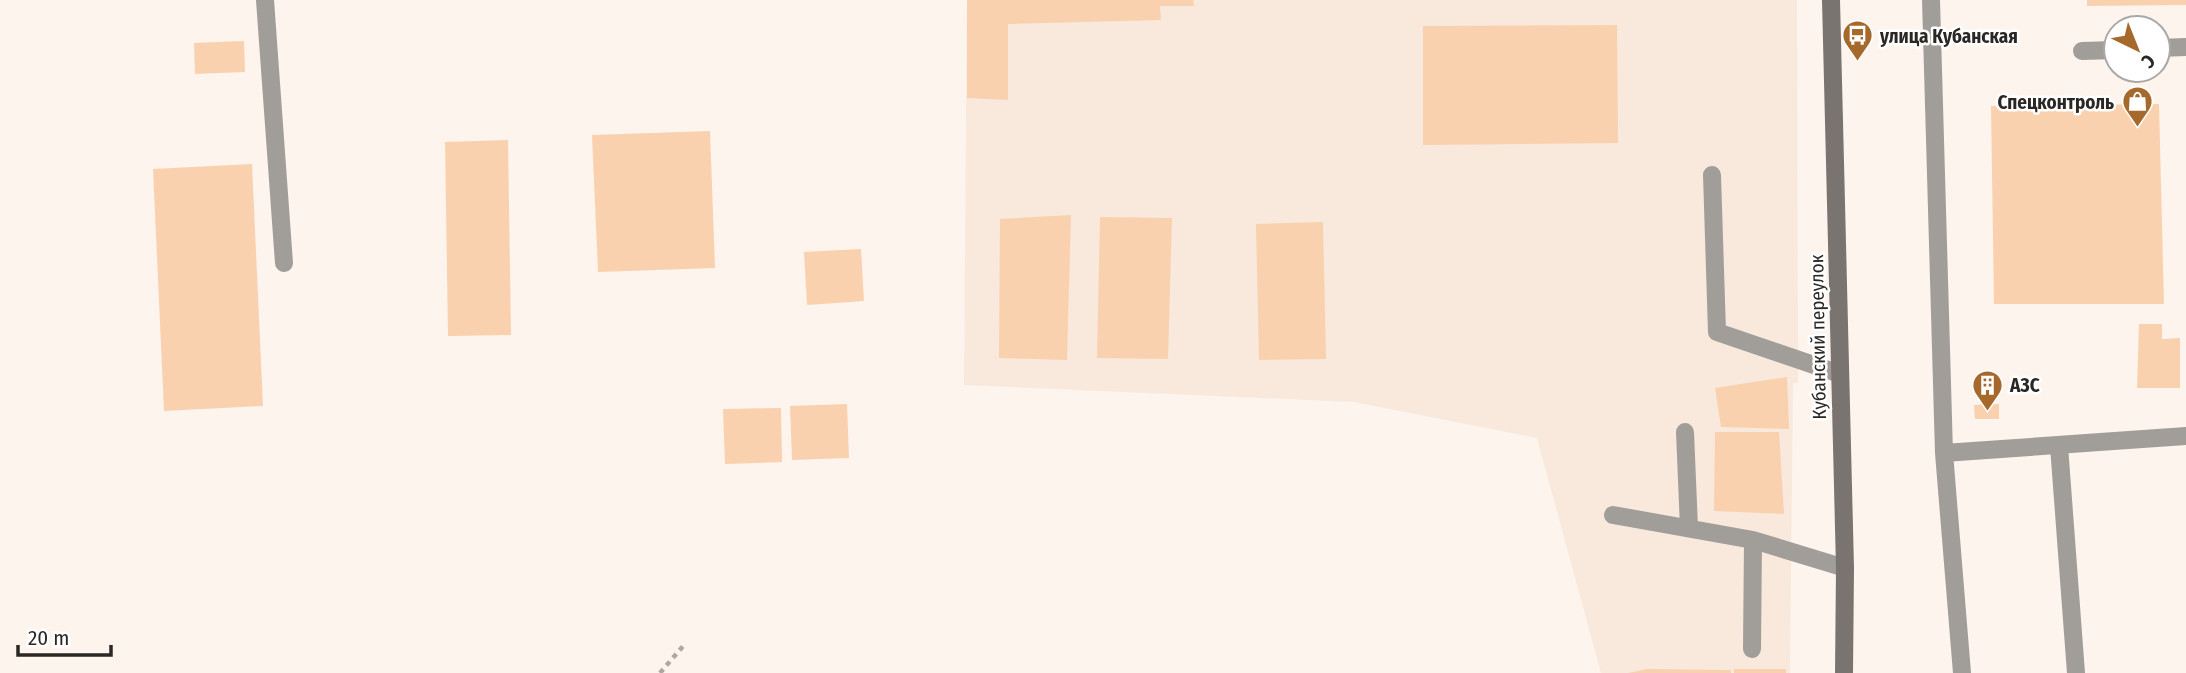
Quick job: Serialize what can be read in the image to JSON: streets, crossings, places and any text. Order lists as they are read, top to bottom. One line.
{"streets":{"main road":["Кубанский переулок"]},"places":{"bus stop":["улица Кубанская"],"shop":["Спецконтроль"],"building":["АЗС"]},"scale_bar":"20 m","north":"bottom right"}
